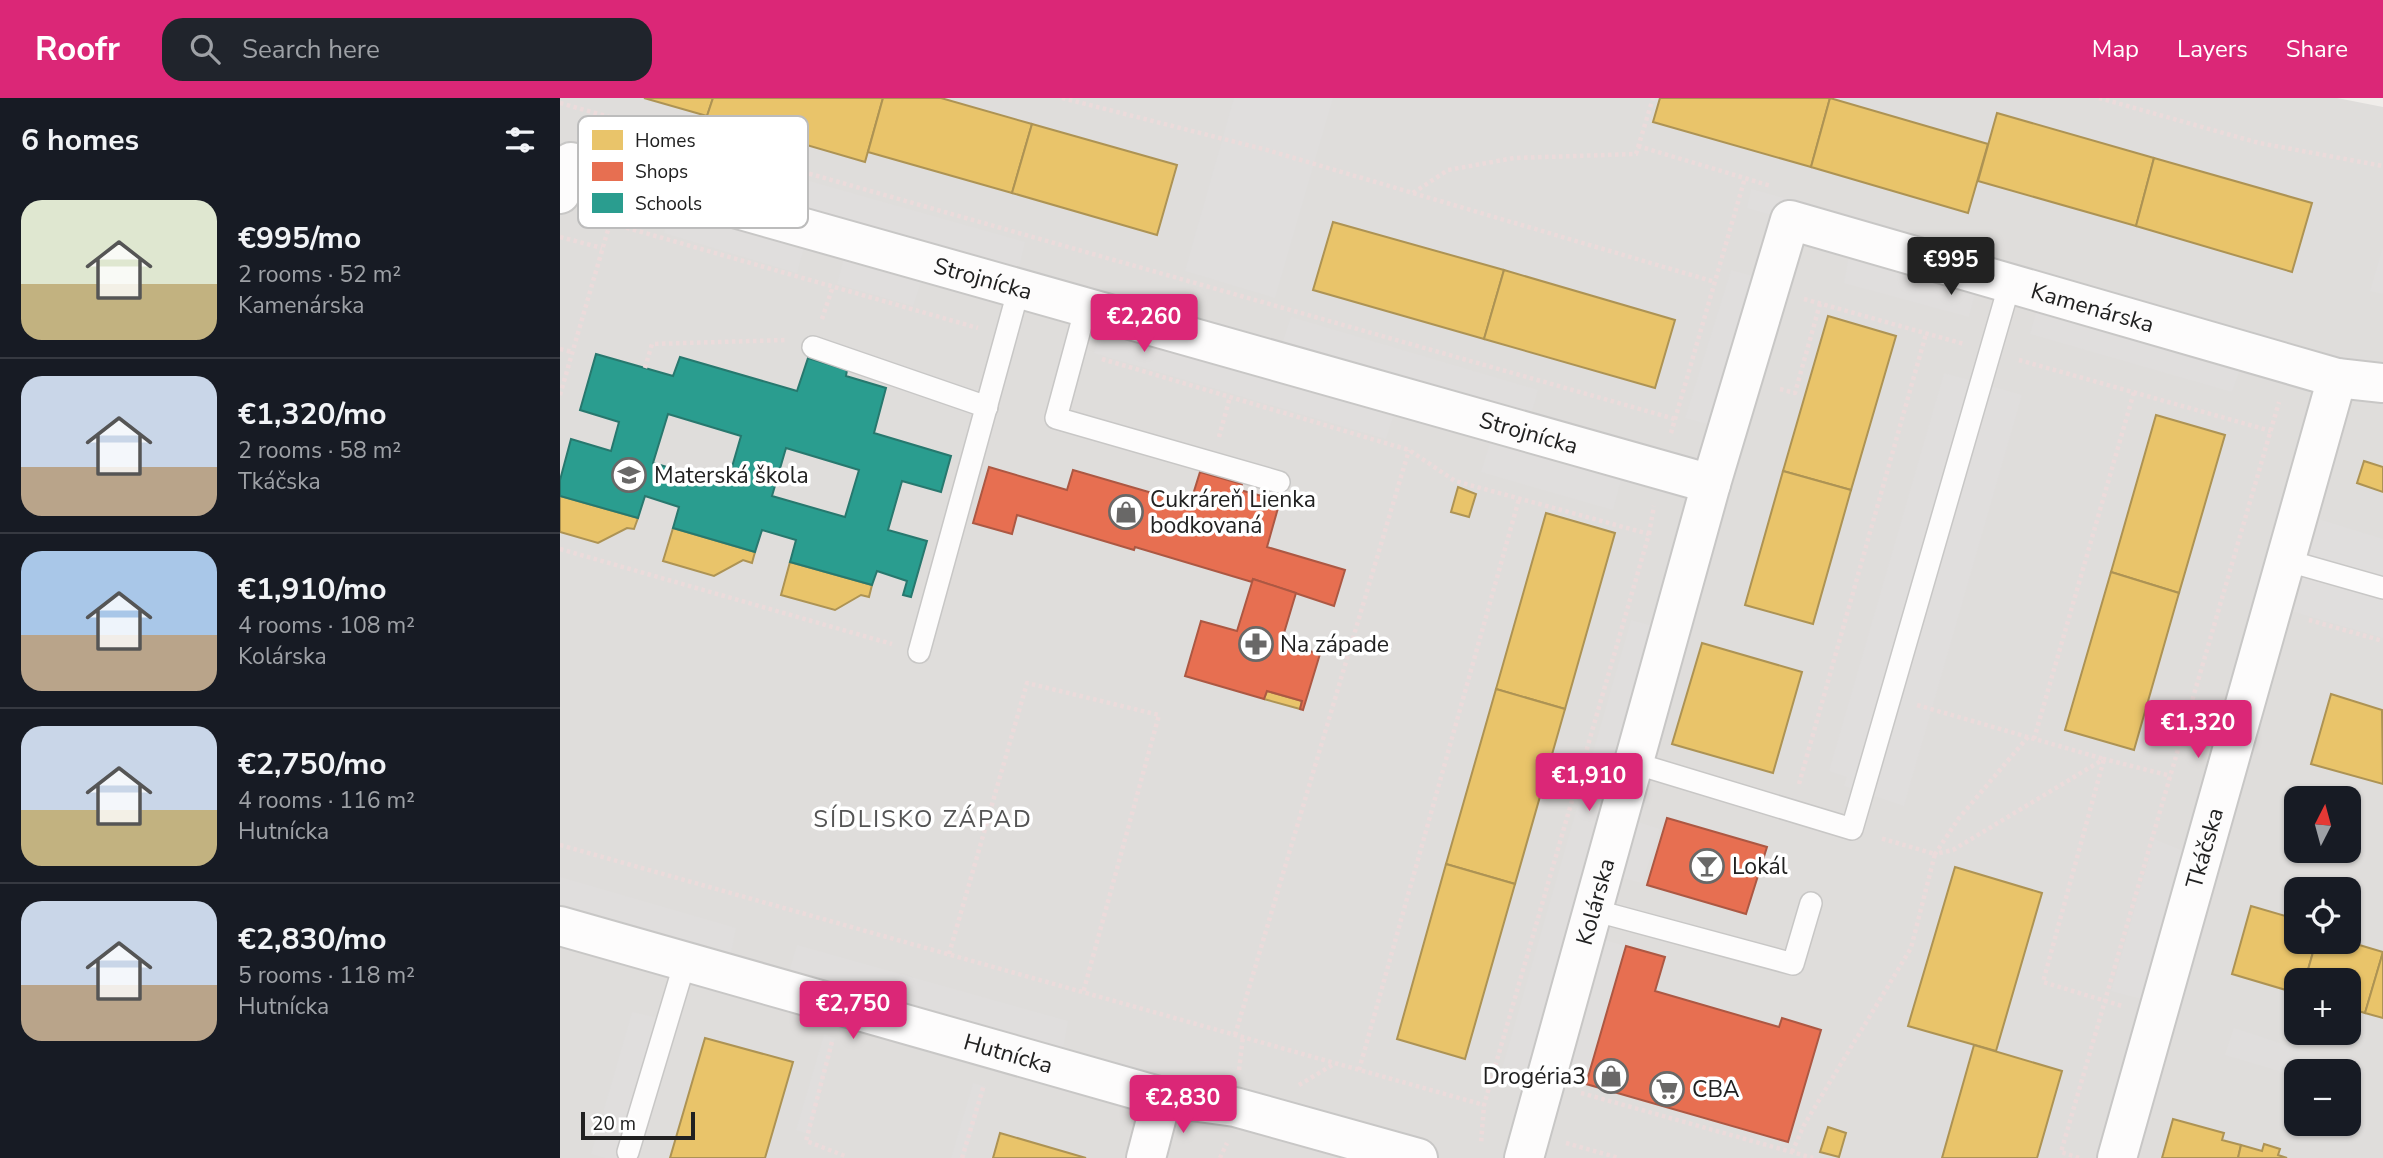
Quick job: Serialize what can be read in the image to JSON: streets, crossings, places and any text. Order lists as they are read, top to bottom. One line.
{"streets":{"street":["Strojnícka","Kamenárska","Tkáčska","Kolárska","Hutnícka"]},"crossings":[["Strojnícka","Kamenárska"],["Strojnícka","Kolárska"],["Kamenárska","Tkáčska"],["Kamenárska","Kolárska"]],"districts":["SÍDLISKO ZÁPAD"],"places":{"school or university":["Materská škola"],"shop":["Cukráreň Lienka bodkovaná","Drogéria3"],"pharmacy":["Na západe"],"bar":["Lokál"],"supermarket":["CBA"]},"legend":["Homes","Shops","Schools"],"scale_bar":"20 m","north":"top","page":{"header":"Roofr","search":"Search here","nav":["Map","Layers","Share"],"heading":"6 homes","list":[{"name":"€995/mo","note":"2 rooms · 52 m² · Kamenárska"},{"name":"€1,320/mo","note":"2 rooms · 58 m² · Tkáčska"},{"name":"€1,910/mo","note":"4 rooms · 108 m² · Kolárska"},{"name":"€2,750/mo","note":"4 rooms · 116 m² · Hutnícka"},{"name":"€2,830/mo","note":"5 rooms · 118 m² · Hutnícka"}],"price":["€995","€2,260","€1,320","€1,910","€2,750","€2,830"],"map_buttons":["+","−"],"scale":"20 m"}}
